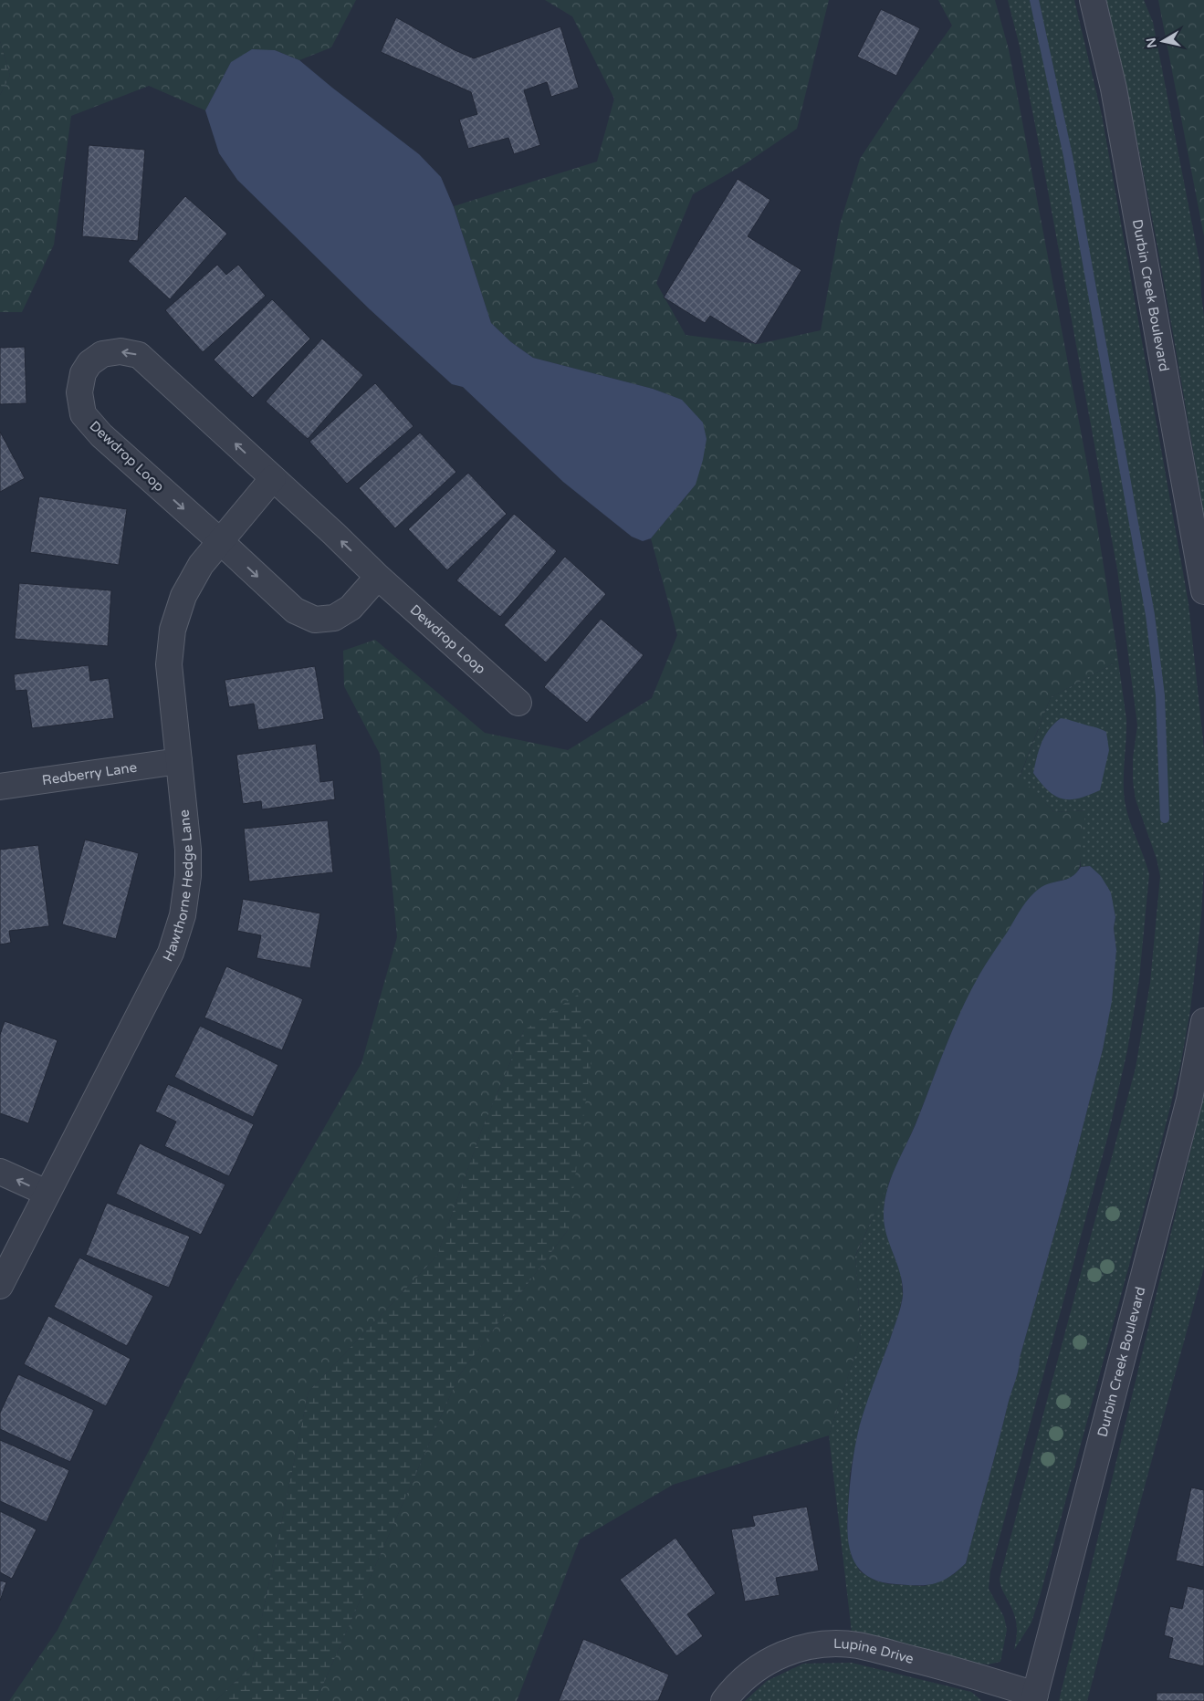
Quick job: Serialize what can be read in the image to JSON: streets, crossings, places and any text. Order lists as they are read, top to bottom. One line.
{"streets":{"street":["Durbin Creek Boulevard","Dewdrop Loop","Redberry Lane","Hawthorne Hedge Lane","Lupine Drive"]},"crossings":[["Durbin Creek Boulevard","Lupine Drive"],["Dewdrop Loop","Hawthorne Hedge Lane"],["Redberry Lane","Hawthorne Hedge Lane"]],"north":"left"}
